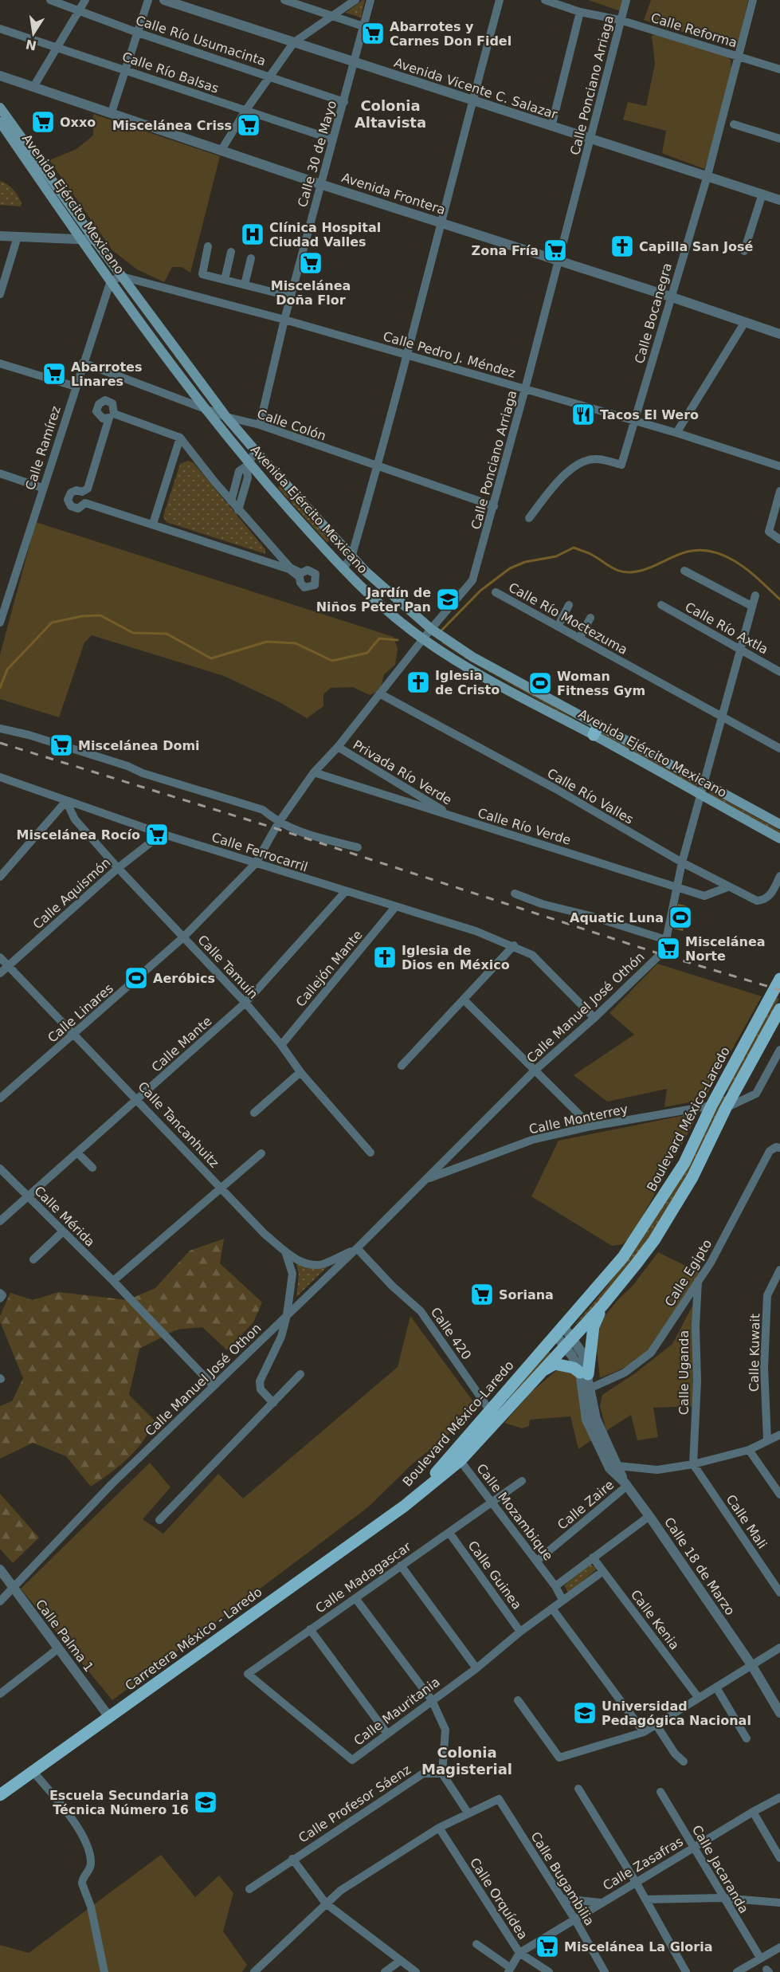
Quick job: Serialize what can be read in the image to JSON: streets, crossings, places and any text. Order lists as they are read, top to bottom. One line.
{"streets":{"main road":["Avenida Ejército Mexicano","Boulevard México-Laredo","Carretera México - Laredo"],"street":["Calle Reforma","Calle Río Usumacinta","Calle Río Balsas","Calle Ponciano Arriaga","Avenida Vicente C. Salazar","Calle 30 de Mayo","Avenida Frontera","Calle Bocanegra","Calle Pedro J. Méndez","Calle Colón","Calle Ramírez","Calle Río Moctezuma","Calle Río Axtla","Privada Río Verde","Calle Río Valles","Calle Río Verde","Calle Ferrocarril","Calle Aquismón","Calle Tamuín","Callejón Mante","Calle Manuel José Othón","Calle Linares","Calle Mante","Calle Monterrey","Calle Tancanhuitz","Calle Mérida","Calle Egipto","Calle 420","Calle Kuwait","Calle Uganda","Calle Manuel José Othon","Calle Zaire","Calle Mozambique","Calle Mali","Calle 18 de Marzo","Calle Guinea","Calle Madagascar","Calle Kenia","Calle Palma 1","Calle Mauritania","Calle Profesor Sáenz","Calle Zasafras","Calle Jacaranda","Calle Bugambilia","Calle Orquídea"]},"crossings":[["Calle Reforma","Calle Ponciano Arriaga"],["Calle Reforma","Calle Bocanegra"],["Calle Río Usumacinta","Calle 30 de Mayo"],["Calle Río Balsas","Calle 30 de Mayo"],["Calle Ponciano Arriaga","Avenida Vicente C. Salazar"],["Calle Ponciano Arriaga","Avenida Frontera"],["Calle Ponciano Arriaga","Avenida Ejército Mexicano"],["Calle Ponciano Arriaga","Calle Pedro J. Méndez"],["Calle Ponciano Arriaga","Calle Colón"],["Calle Ponciano Arriaga","Privada Río Verde"],["Calle Ponciano Arriaga","Calle Río Valles"],["Calle Ponciano Arriaga","Calle Río Verde"],["Calle Ponciano Arriaga","Calle Ferrocarril"],["Calle Ponciano Arriaga","Calle Linares"],["Avenida Vicente C. Salazar","Calle 30 de Mayo"],["Avenida Vicente C. Salazar","Calle Bocanegra"],["Calle 30 de Mayo","Avenida Frontera"],["Calle 30 de Mayo","Calle Pedro J. Méndez"],["Calle 30 de Mayo","Calle Colón"],["Avenida Frontera","Calle Bocanegra"],["Avenida Ejército Mexicano","Calle Pedro J. Méndez"],["Avenida Ejército Mexicano","Calle Colón"],["Avenida Ejército Mexicano","Calle Ramírez"],["Avenida Ejército Mexicano","Calle Manuel José Othón"],["Calle Bocanegra","Calle Pedro J. Méndez"],["Calle Colón","Calle Ramírez"],["Calle Río Moctezuma","Calle Manuel José Othón"],["Calle Río Axtla","Calle Manuel José Othón"],["Privada Río Verde","Calle Río Verde"],["Calle Río Valles","Calle Río Verde"],["Calle Río Valles","Calle Manuel José Othón"],["Calle Río Verde","Calle Manuel José Othón"],["Calle Ferrocarril","Calle Aquismón"],["Calle Ferrocarril","Calle Tamuín"],["Calle Ferrocarril","Callejón Mante"],["Calle Ferrocarril","Calle Manuel José Othón"],["Calle Ferrocarril","Calle Linares"],["Calle Ferrocarril","Calle Mante"],["Calle Aquismón","Calle Tamuín"],["Calle Aquismón","Calle Tancanhuitz"],["Calle Tamuín","Callejón Mante"],["Calle Tamuín","Calle Linares"],["Calle Tamuín","Calle Mante"],["Calle Manuel José Othón","Calle Monterrey"],["Calle Manuel José Othón","Calle Manuel José Othon"],["Calle Linares","Calle Tancanhuitz"],["Calle Mante","Calle Tancanhuitz"],["Calle Mante","Calle Mérida"],["Calle Monterrey","Boulevard México-Laredo"],["Calle Monterrey","Calle Manuel José Othon"],["Boulevard México-Laredo","Calle 420"],["Boulevard México-Laredo","Calle Mozambique"],["Boulevard México-Laredo","Calle 18 de Marzo"],["Boulevard México-Laredo","Carretera México - Laredo"],["Calle Tancanhuitz","Calle 420"],["Calle Tancanhuitz","Calle Manuel José Othon"],["Calle Mérida","Calle Manuel José Othon"],["Calle Egipto","Calle Uganda"],["Calle Egipto","Calle 18 de Marzo"],["Calle 420","Calle Manuel José Othon"],["Calle Uganda","Calle Mali"],["Calle Manuel José Othon","Calle Palma 1"],["Calle Zaire","Calle Mozambique"],["Calle Zaire","Calle 18 de Marzo"],["Calle Mozambique","Calle Madagascar"],["Calle Guinea","Calle Madagascar"],["Calle Guinea","Calle Mauritania"],["Calle Madagascar","Calle Mauritania"],["Calle Kenia","Calle Mauritania"],["Calle Palma 1","Carretera México - Laredo"],["Calle Zasafras","Calle Jacaranda"],["Calle Zasafras","Calle Bugambilia"],["Calle Zasafras","Calle Orquídea"]],"districts":["Colonia Altavista","Colonia Magisterial"],"places":{"supermarket":["Abarrotes y Carnes Don Fidel","Oxxo","Miscelánea Criss","Zona Fría","Miscelánea Doña Flor","Abarrotes Linares","Miscelánea Domi","Miscelánea Rocío","Miscelánea Norte","Soriana","Miscelánea La Gloria"],"hospital":["Clínica Hospital Ciudad Valles"],"church":["Capilla San José","Iglesia de Cristo","Iglesia de Dios en México"],"restaurant":["Tacos El Wero"],"school or university":["Jardín de Niños Peter Pan","Universidad Pedagógica Nacional","Escuela Secundaria Técnica Número 16"],"sports":["Woman Fitness Gym","Aquatic Luna","Aeróbics"]},"north":"bottom"}
